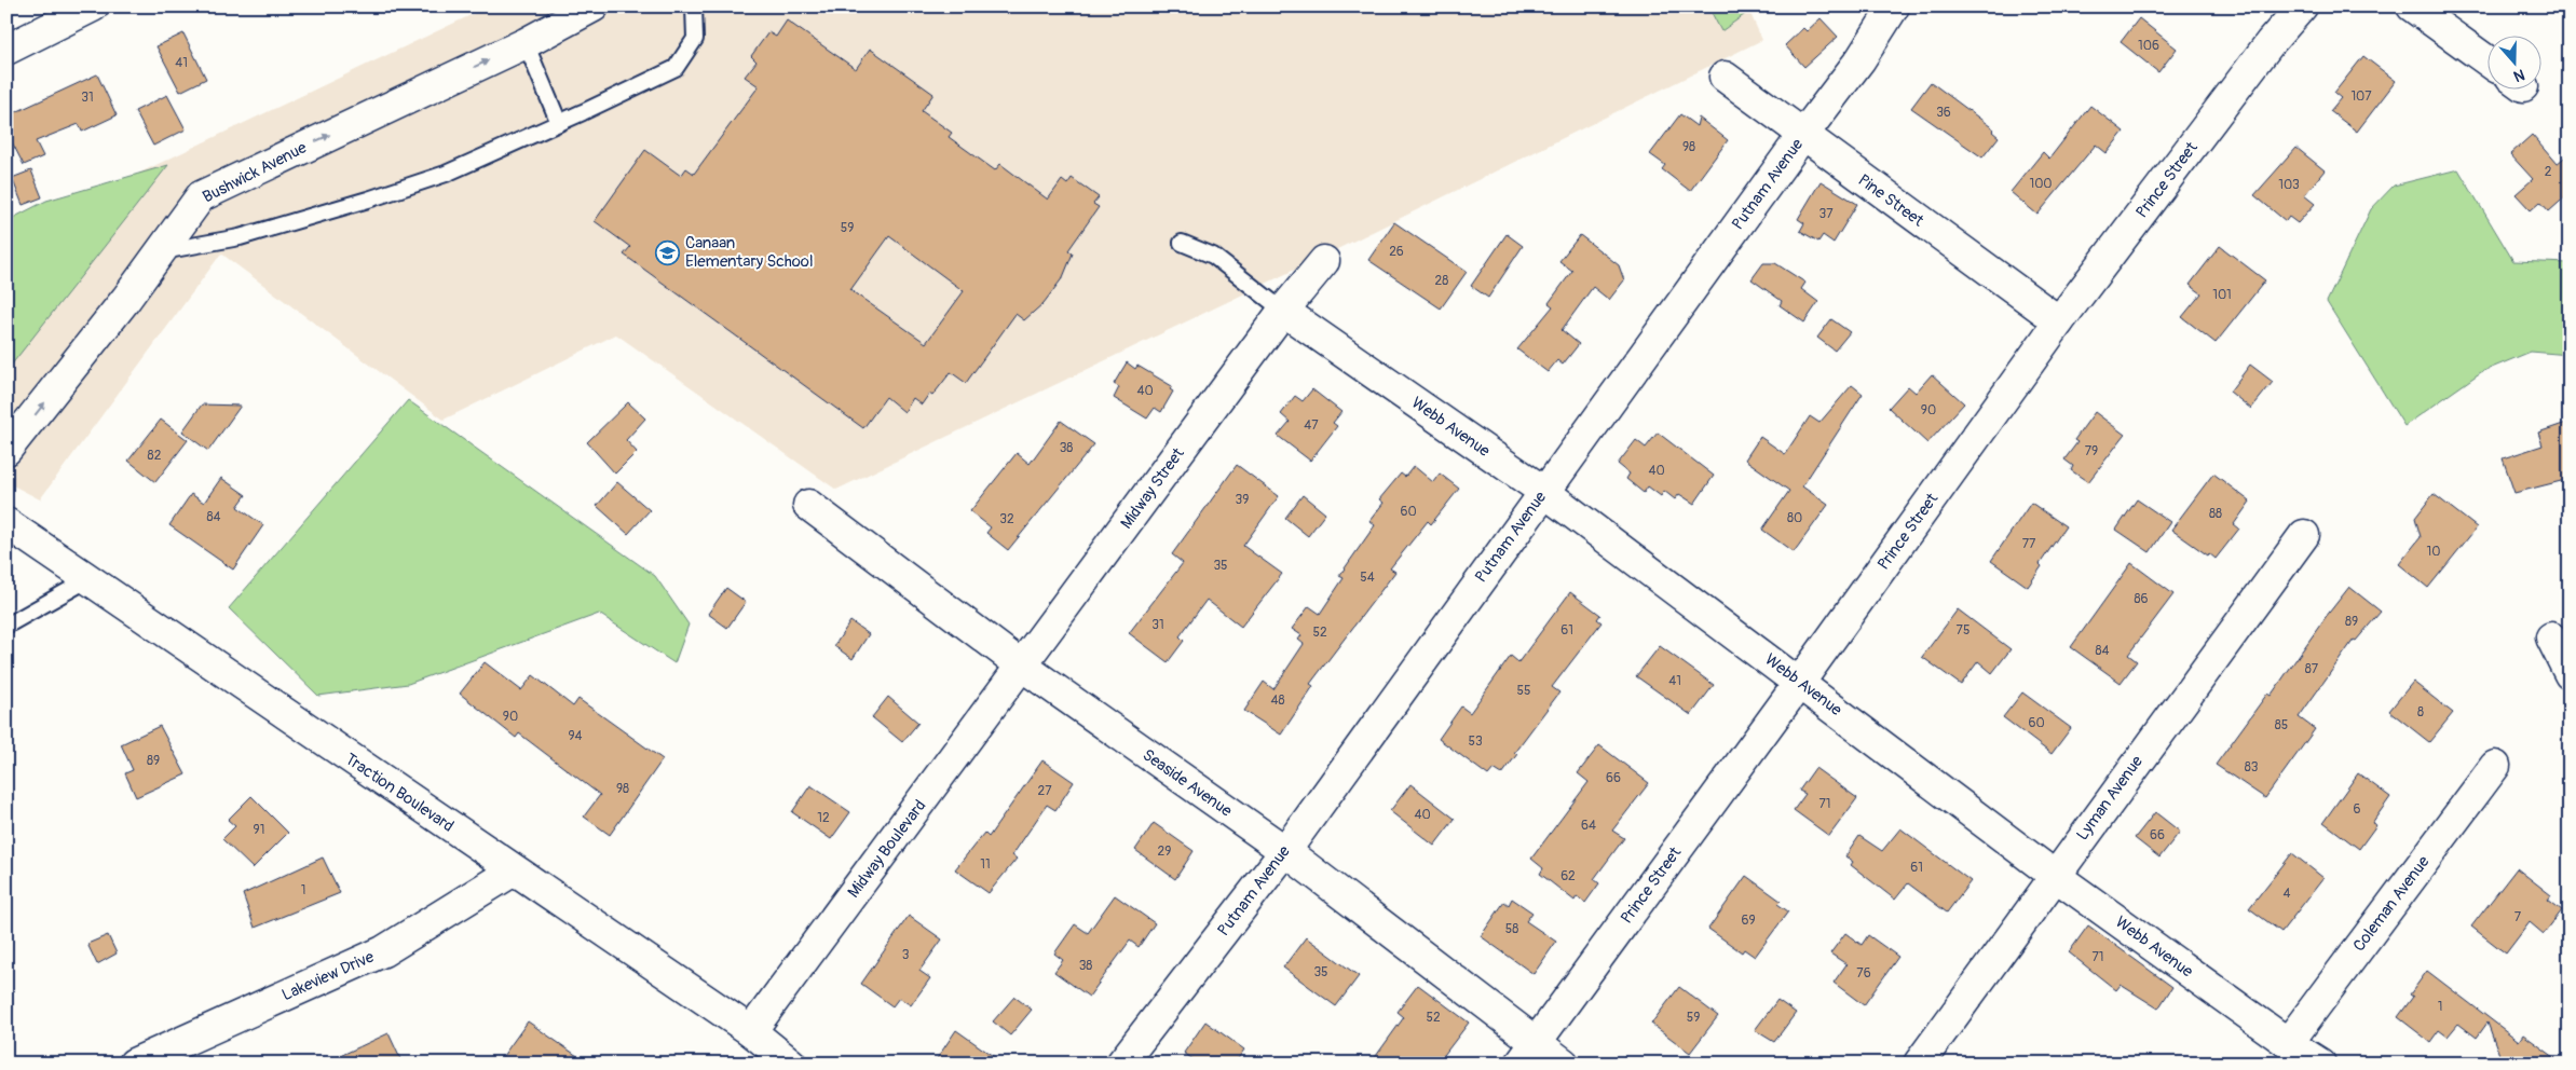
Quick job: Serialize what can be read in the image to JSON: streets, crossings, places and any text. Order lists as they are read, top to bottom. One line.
{"streets":{"street":["Bushwick Avenue","Prince Street","Putnam Avenue","Pine Street","Webb Avenue","Midway Street","Seaside Avenue","Traction Boulevard","Lyman Avenue","Midway Boulevard","Coleman Avenue","Lakeview Drive"]},"crossings":[["Prince Street","Pine Street"],["Prince Street","Webb Avenue"],["Prince Street","Seaside Avenue"],["Putnam Avenue","Pine Street"],["Putnam Avenue","Webb Avenue"],["Putnam Avenue","Seaside Avenue"],["Webb Avenue","Midway Street"],["Webb Avenue","Lyman Avenue"],["Webb Avenue","Coleman Avenue"],["Midway Street","Seaside Avenue"],["Midway Street","Midway Boulevard"],["Seaside Avenue","Midway Boulevard"],["Traction Boulevard","Midway Boulevard"],["Traction Boulevard","Lakeview Drive"]],"one_way":["Bushwick Avenue"],"places":{"school or university":["Canaan Elementary School"]},"house_numbers":["106","41","107","31","36","98","2","100","103","37","59","26","28","101","40","90","47","38","79","82","40","39","60","88","84","80","32","77","10","35","54","86","89","31","61","75","52","84","87","41","55","48","8","90","60","85","94","53","89","83","66","98","27","71","6","40","12","64","91","66","29","11","61","62","1","4","7","69","58","3","71","38","35","76","1","52","59"],"north":"bottom"}
